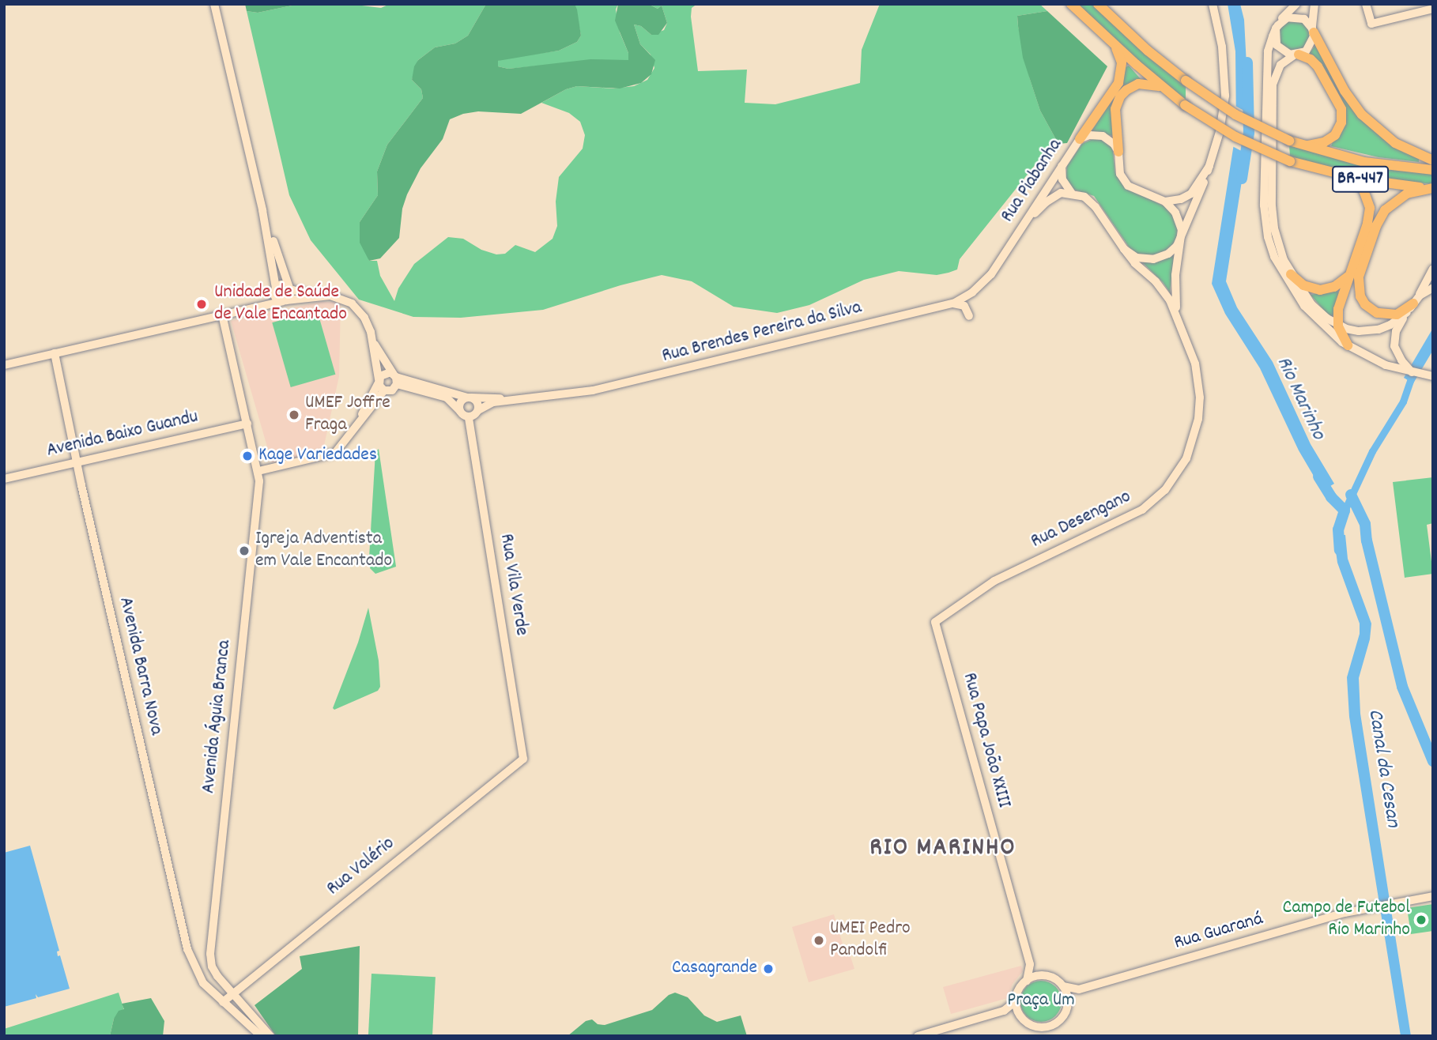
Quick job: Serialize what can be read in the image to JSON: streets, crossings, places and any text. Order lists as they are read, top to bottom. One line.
{"streets":{"main road":["BR-447"],"street":["Rua Piabanha","Rua Brendes Pereira da Silva","Avenida Baixo Guandu","Rua Desengano","Rua Vila Verde","Avenida Barra Nova","Avenida Águia Branca","Rua Papa João XXIII","Rua Valério","Rua Guaraná"]},"crossings":[["Rua Piabanha","Rua Brendes Pereira da Silva"],["Rua Piabanha","Rua Desengano"],["Rua Brendes Pereira da Silva","Rua Vila Verde"],["Avenida Baixo Guandu","Avenida Barra Nova"],["Avenida Baixo Guandu","Avenida Águia Branca"],["Rua Desengano","Rua Papa João XXIII"],["Rua Vila Verde","Rua Valério"],["Avenida Barra Nova","Rua Valério"],["Rua Papa João XXIII","Rua Guaraná"]],"districts":["RIO MARINHO"],"water":["Rio Marinho","Canal da Cesan"],"parks":["Praça Um"],"places":["Unidade de Saúde de Vale Encantado","UMEF Joffre Fraga","Kage Variedades","Igreja Adventista em Vale Encantado","Campo de Futebol Rio Marinho","UMEI Pedro Pandolfi","Casagrande"]}
